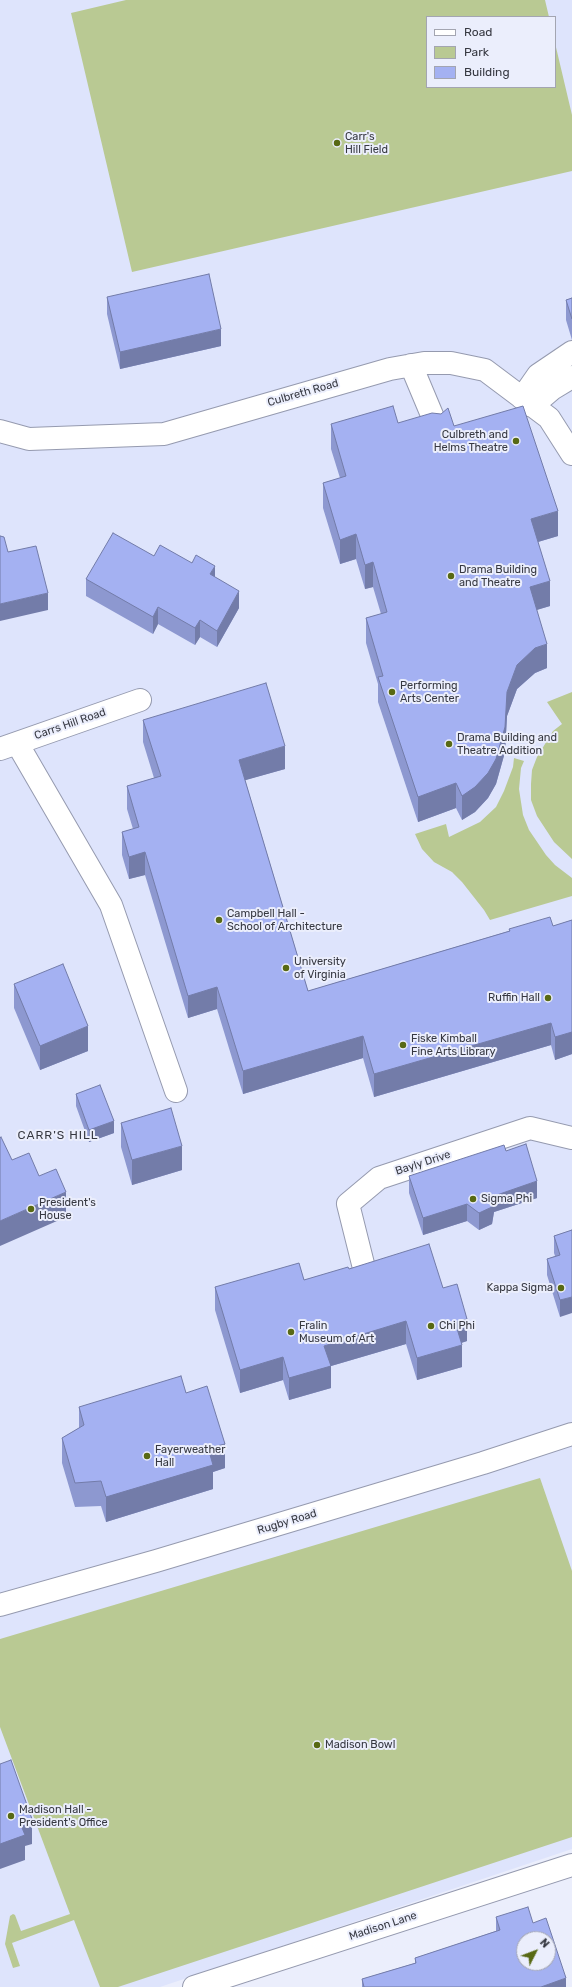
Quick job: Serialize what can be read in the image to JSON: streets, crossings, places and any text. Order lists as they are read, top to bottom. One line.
{"streets":{"street":["Culbreth Road","Carrs Hill Road","Bayly Drive","Rugby Road","Madison Lane"]},"districts":["CARR'S HILL"],"places":["Carr's Hill Field","Culbreth and Helms Theatre","Drama Building and Theatre","Performing Arts Center","Drama Building and Theatre Addition","Campbell Hall - School of Architecture","University of Virginia","Ruffin Hall","Fiske Kimball Fine Arts Library","Sigma Phi","President's House","Kappa Sigma","Chi Phi","Fralin Museum of Art","Fayerweather Hall","Madison Bowl","Madison Hall - President's Office"],"legend":["Road","Park","Building"],"north":"top right"}
